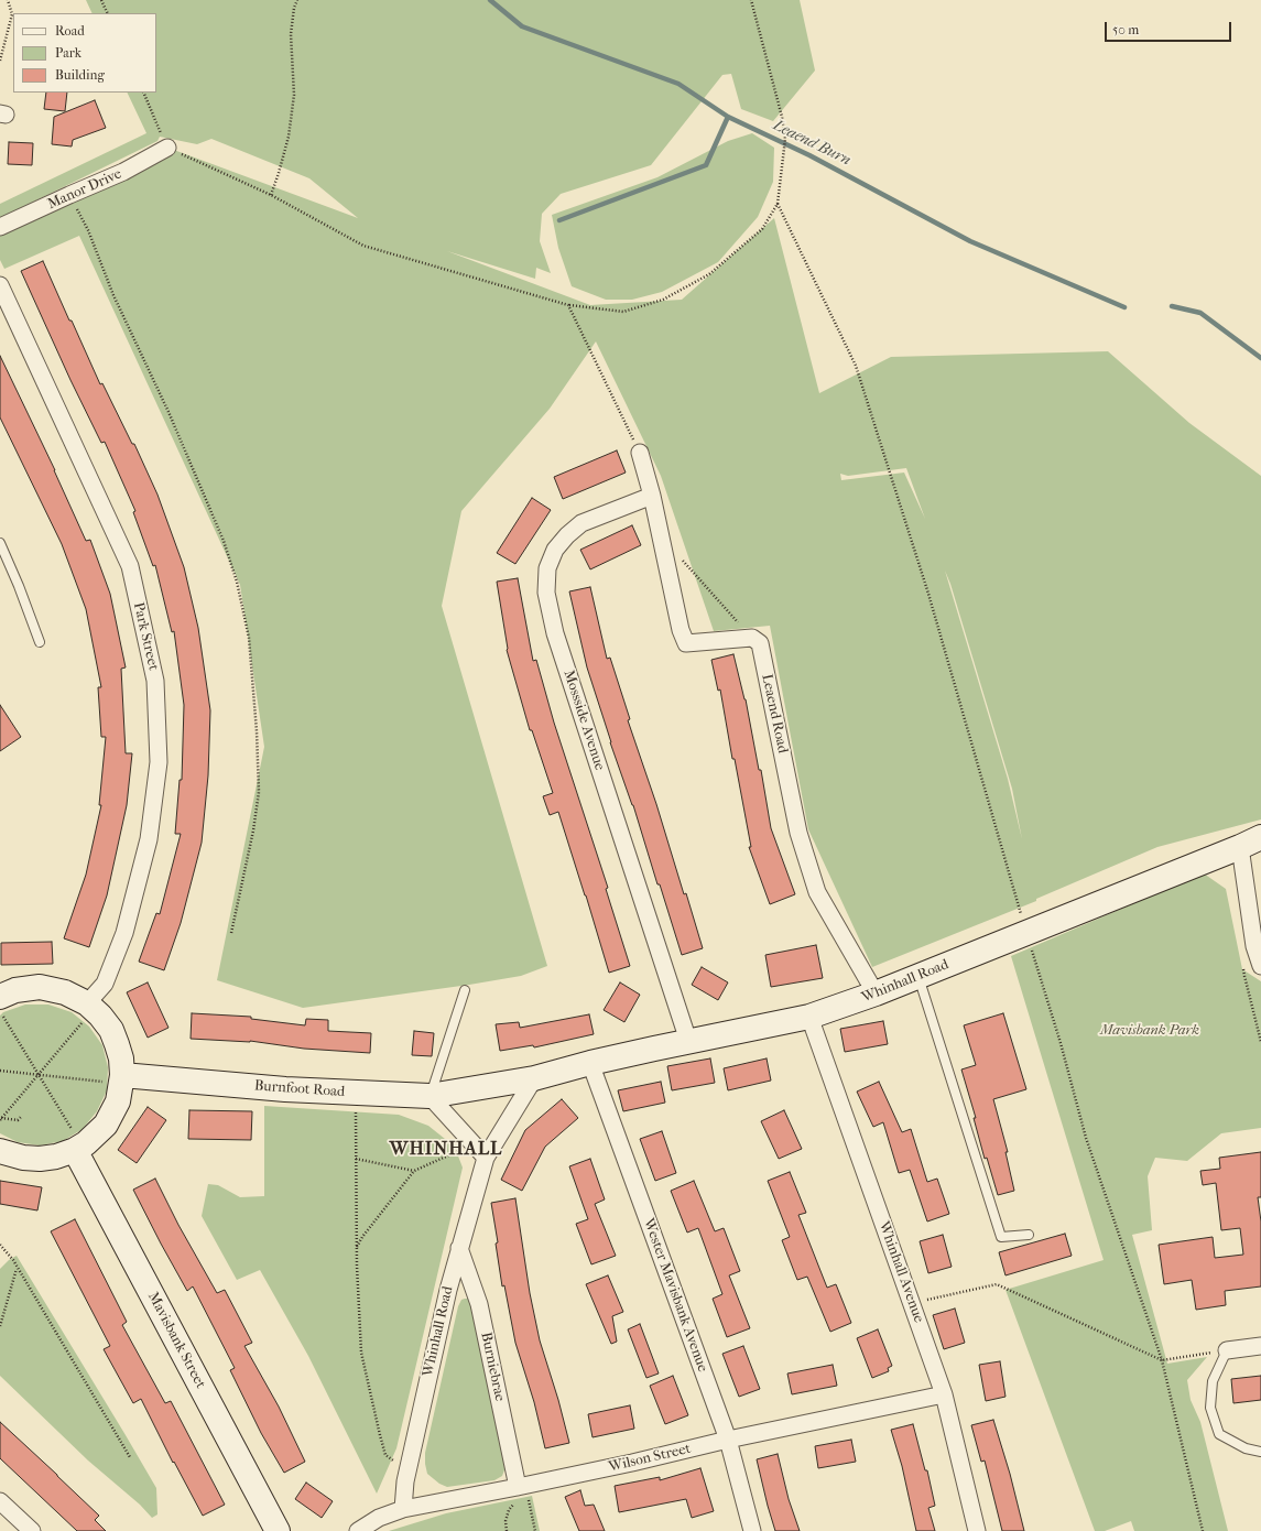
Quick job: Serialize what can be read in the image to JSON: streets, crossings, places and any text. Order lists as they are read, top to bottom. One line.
{"streets":{"street":["Manor Drive","Park Street","Leaend Road","Mossside Avenue","Whinhall Road","Burnfoot Road","Whinhall Avenue","Wester Mavisbank Avenue","Mavisbank Street","Burniebrae","Wilson Street"]},"crossings":[["Leaend Road","Whinhall Road"],["Mossside Avenue","Whinhall Road"],["Whinhall Road","Burnfoot Road"],["Whinhall Road","Whinhall Avenue"],["Whinhall Road","Wester Mavisbank Avenue"],["Whinhall Road","Burniebrae"],["Whinhall Road","Wilson Street"],["Whinhall Avenue","Wilson Street"],["Wester Mavisbank Avenue","Wilson Street"],["Burniebrae","Wilson Street"]],"districts":["WHINHALL"],"water":["Leaend Burn"],"parks":["Mavisbank Park"],"legend":["Road","Park","Building"],"scale_bar":"50 m"}
